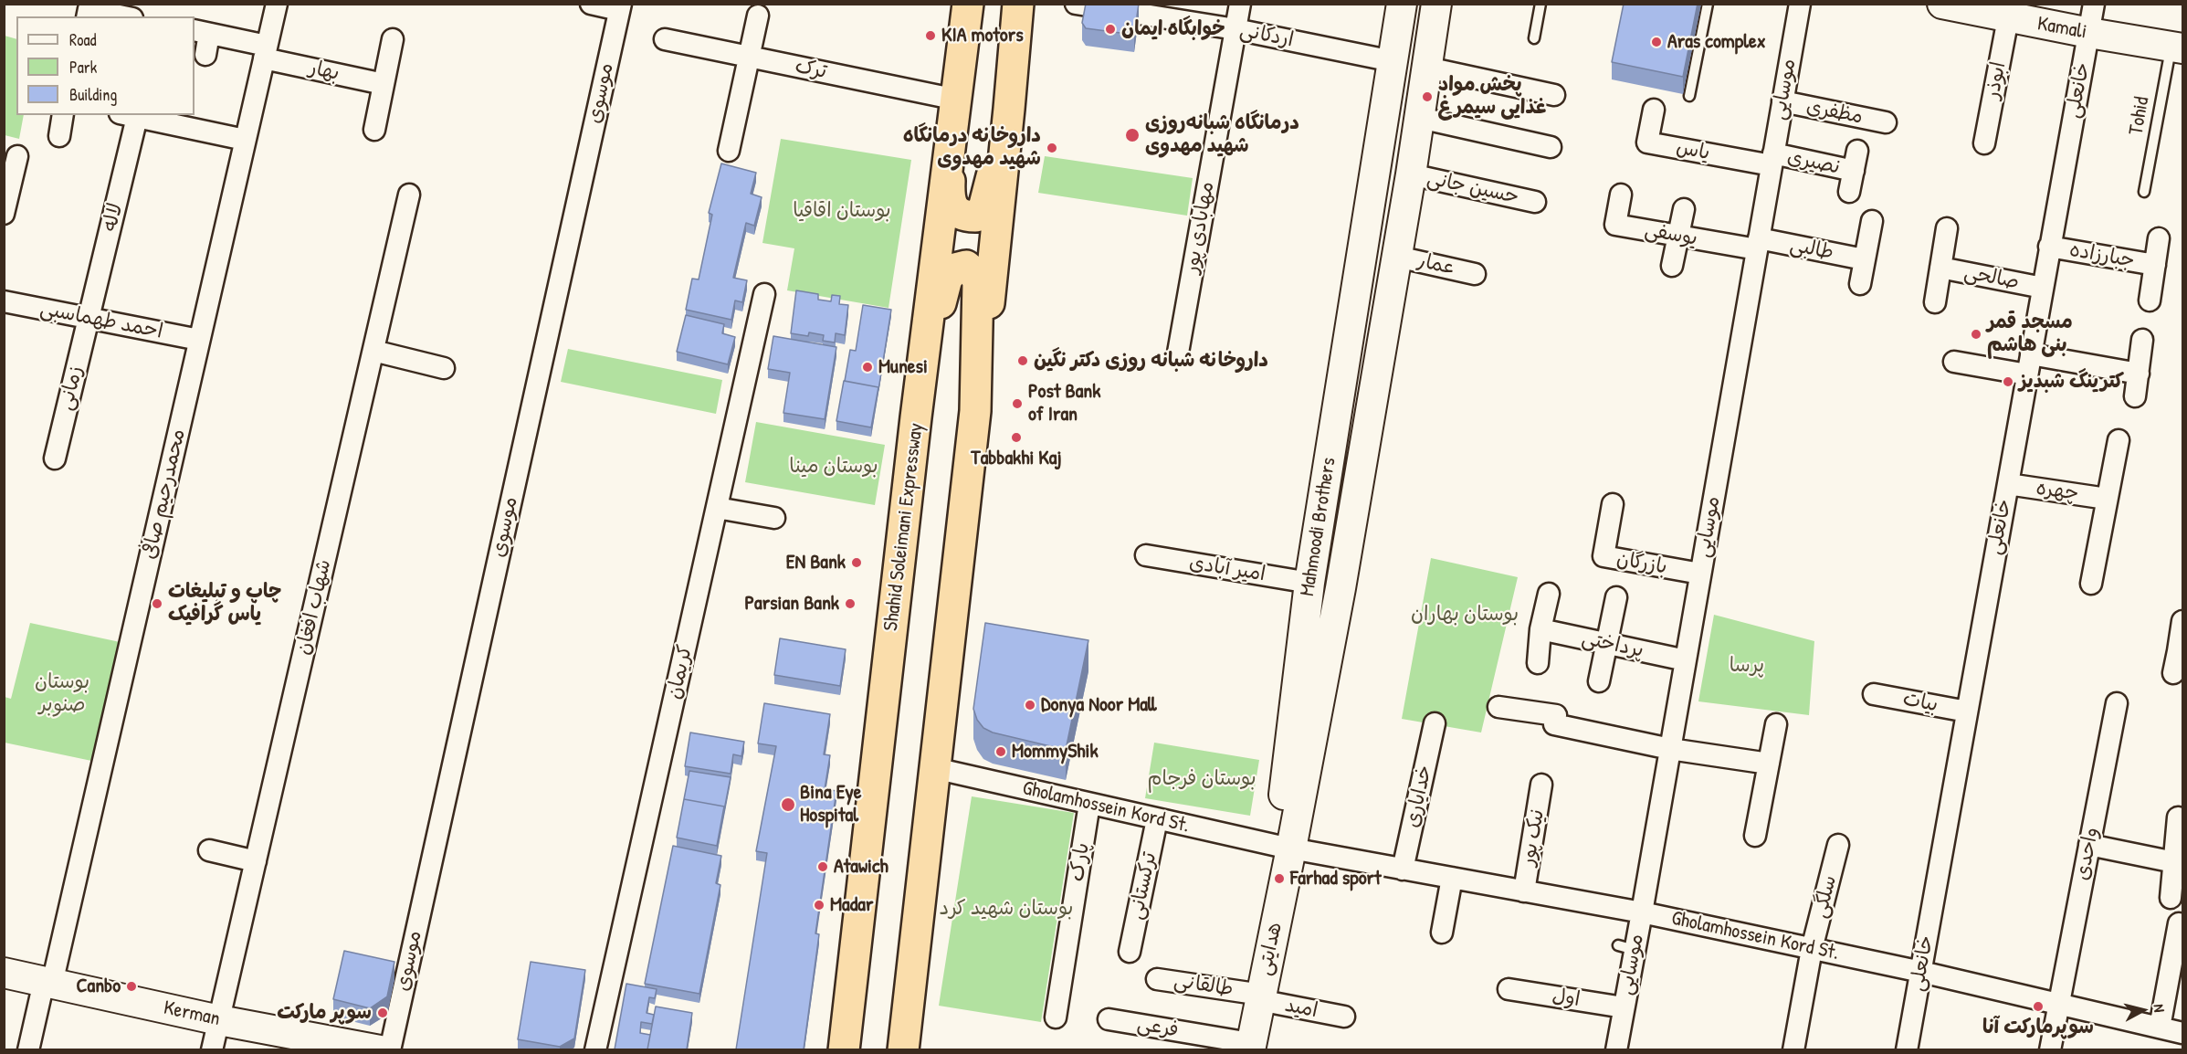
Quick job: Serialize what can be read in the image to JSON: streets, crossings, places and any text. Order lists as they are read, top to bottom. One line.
{"streets":{"highway":["Shahid Soleimani Expressway"],"main road":["Kamali","Mahmoodi Brothers","هدایتی","Kerman"],"street":["اردکانی","ترک","بهار","ابوذر","موسایی","خانعلی","موسوی","مظفری","یاس","نصیری","حسین جانی","لاله","مهابادی پور","یوسفی","طالبی","جبارزاده","عمار","صالحی","احمد طهماسبی","زمانی","چهره","محمدرحیم صافی","بازرگان","امیر آبادی","شهاب افغان","پرداختی","کریمان","بیات","خدایاری","Gholamhossein Kord St.","نیک پور","واحدی","پارک","ترکستانی","سلگی","طالقانی","اول","امید","فرعی"],"lane":["Tohid"]},"crossings":[["Kamali","ابوذر"],["Kamali","خانعلی"],["Kamali","Tohid"],["اردکانی","مهابادی پور"],["اردکانی","Mahmoodi Brothers"],["ترک","Shahid Soleimani Expressway"],["بهار","محمدرحیم صافی"],["موسایی","مظفری"],["موسایی","یاس"],["موسایی","نصیری"],["موسایی","یوسفی"],["موسایی","طالبی"],["موسایی","بازرگان"],["موسایی","پرداختی"],["موسایی","Gholamhossein Kord St."],["موسایی","اول"],["خانعلی","جبارزاده"],["خانعلی","صالحی"],["خانعلی","چهره"],["خانعلی","بیات"],["خانعلی","Gholamhossein Kord St."],["یاس","نصیری"],["حسین جانی","Mahmoodi Brothers"],["لاله","احمد طهماسبی"],["لاله","زمانی"],["یوسفی","طالبی"],["عمار","Mahmoodi Brothers"],["احمد طهماسبی","زمانی"],["احمد طهماسبی","محمدرحیم صافی"],["محمدرحیم صافی","Kerman"],["Mahmoodi Brothers","امیر آبادی"],["Mahmoodi Brothers","Gholamhossein Kord St."],["Mahmoodi Brothers","هدایتی"],["شهاب افغان","Kerman"],["خدایاری","Gholamhossein Kord St."],["Gholamhossein Kord St.","نیک پور"],["Gholamhossein Kord St.","واحدی"],["Gholamhossein Kord St.","پارک"],["Gholamhossein Kord St.","ترکستانی"],["Gholamhossein Kord St.","سلگی"],["Gholamhossein Kord St.","هدایتی"],["هدایتی","طالقانی"],["هدایتی","امید"],["طالقانی","امید"]],"parks":["بوستان اقاقیا","بوستان مینا","بوستان بهاران","پرسا","بوستان صنوبر","بوستان فرجام","بوستان شهید کرد"],"places":["خوابگاه ایمان","KIA motors","Aras complex","پخش مواد غذایی سیمرغ","درمانگاه شبانه‌روزی شهید مهدوی","داروخانه درمانگاه شهید مهدوی","مسجد قمر بنی هاشم","داروخانه شبانه روزی دکتر نگین","Munesi","کترینگ شبدیز","Post Bank of Iran","Tabbakhi Kaj","EN Bank","چاپ و تبلیغات یاس گرافیک","Parsian Bank","Donya Noor Mall","MommyShik","Bina Eye Hospital","Atawich","Farhad sport","Madar","Canbo","سوپرمارکت آنا","سوپر مارکت"],"legend":["Road","Park","Building"],"north":"right"}
